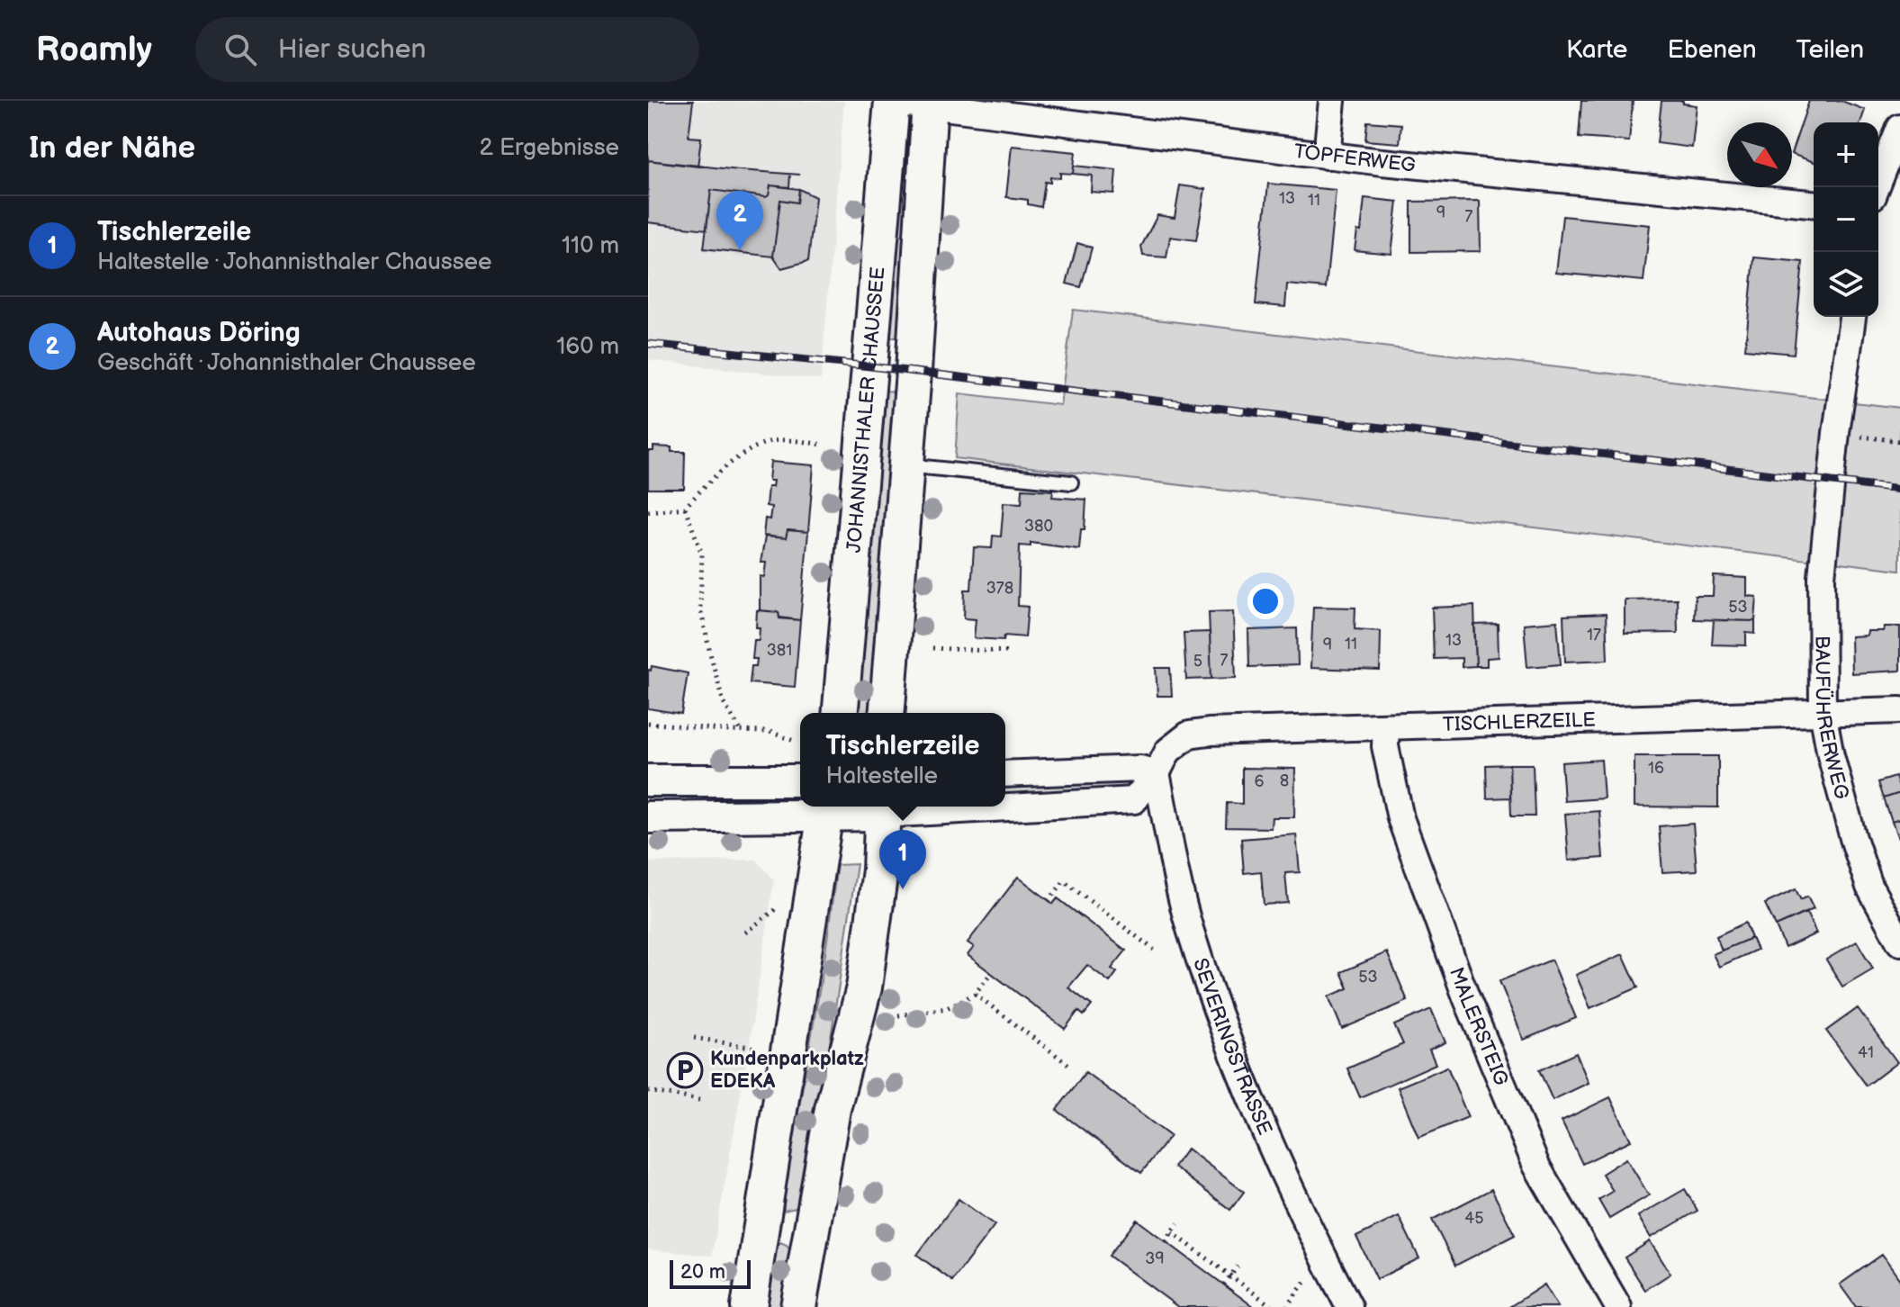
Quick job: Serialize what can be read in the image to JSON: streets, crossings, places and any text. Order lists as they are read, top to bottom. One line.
{"streets":{"main road":["JOHANNISTHALER CHAUSSEE"],"street":["TÖPFERWEG","BAUFÜHRERWEG","TISCHLERZEILE","MALERSTEIG","SEVERINGSTRASSE"]},"crossings":[["TÖPFERWEG","JOHANNISTHALER CHAUSSEE"],["BAUFÜHRERWEG","TISCHLERZEILE"],["TISCHLERZEILE","MALERSTEIG"],["TISCHLERZEILE","SEVERINGSTRASSE"]],"places":{"parking":["Kundenparkplatz EDEKA"]},"house_numbers":["13","11","9","7","380","378","53","17","13","11","9","381","7","5","16","8","6","53","41","45","39"],"scale_bar":"20 m","north":"bottom right","page":{"header":"Roamly","search":"Hier suchen","nav":["Karte","Ebenen","Teilen"],"heading":["In der Nähe","2 Ergebnisse"],"map_buttons":["+","−"],"pins":["2","1"],"list":[{"mark":"1","name":"Tischlerzeile","note":"Haltestelle · Johannisthaler Chaussee","value":"110 m"},{"mark":"2","name":"Autohaus Döring","note":"Geschäft · Johannisthaler Chaussee","value":"160 m"}],"popup":["Tischlerzeile","Haltestelle"],"scale":"20 m"}}
